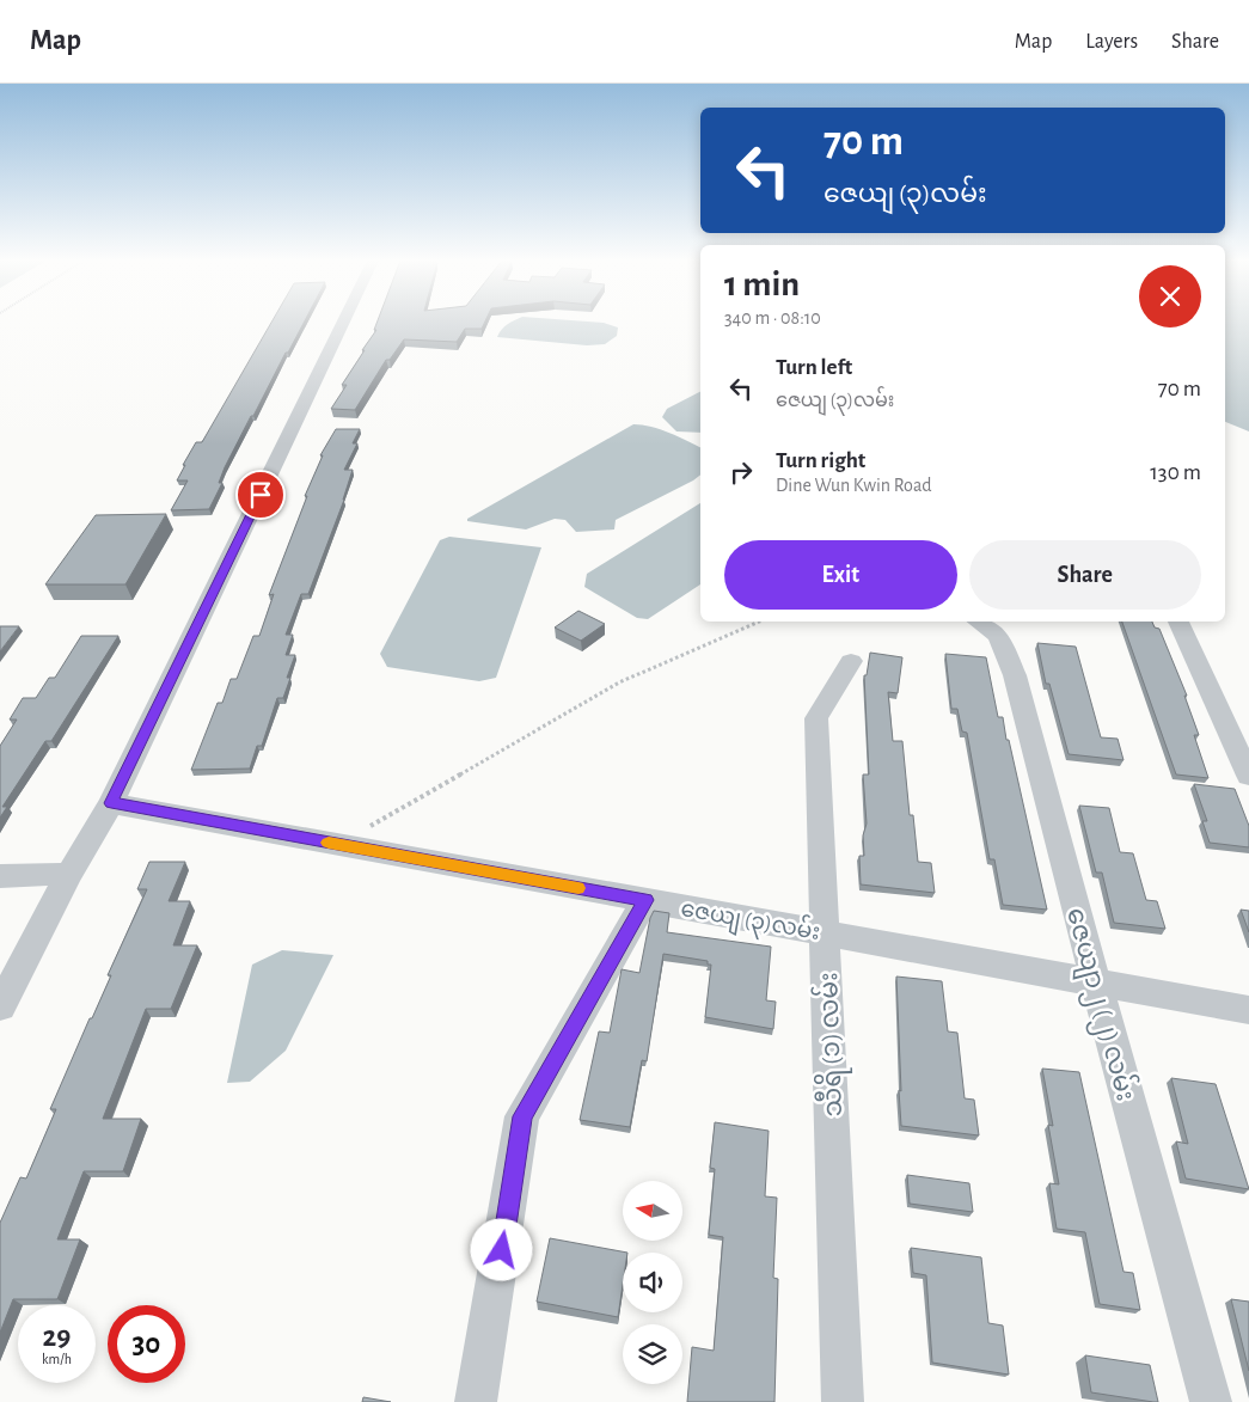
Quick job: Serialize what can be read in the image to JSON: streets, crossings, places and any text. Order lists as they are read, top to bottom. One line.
{"streets":{"street":["ဇေယျ (၃)လမ်း","ဇေယျာ၂ (၂) လမ်း","သီရိ (၁) လမ်း"]},"crossings":[["ဇေယျ (၃)လမ်း","ဇေယျာ၂ (၂) လမ်း"],["ဇေယျ (၃)လမ်း","သီရိ (၁) လမ်း"]],"north":"left","page":{"header":"Map","nav":["Map","Layers","Share"],"turn":["70 m","ဇေယျ (၃)လမ်း"],"heading":["1 min","340 m · 08:10"],"list":[{"name":"Turn left","note":"ဇေယျ (၃)လမ်း","value":"70 m"},{"name":"Turn right","note":"Dine Wun Kwin Road","value":"130 m"}],"buttons":["Exit","Share"],"speed":"29 km/h","limit":"30"}}
